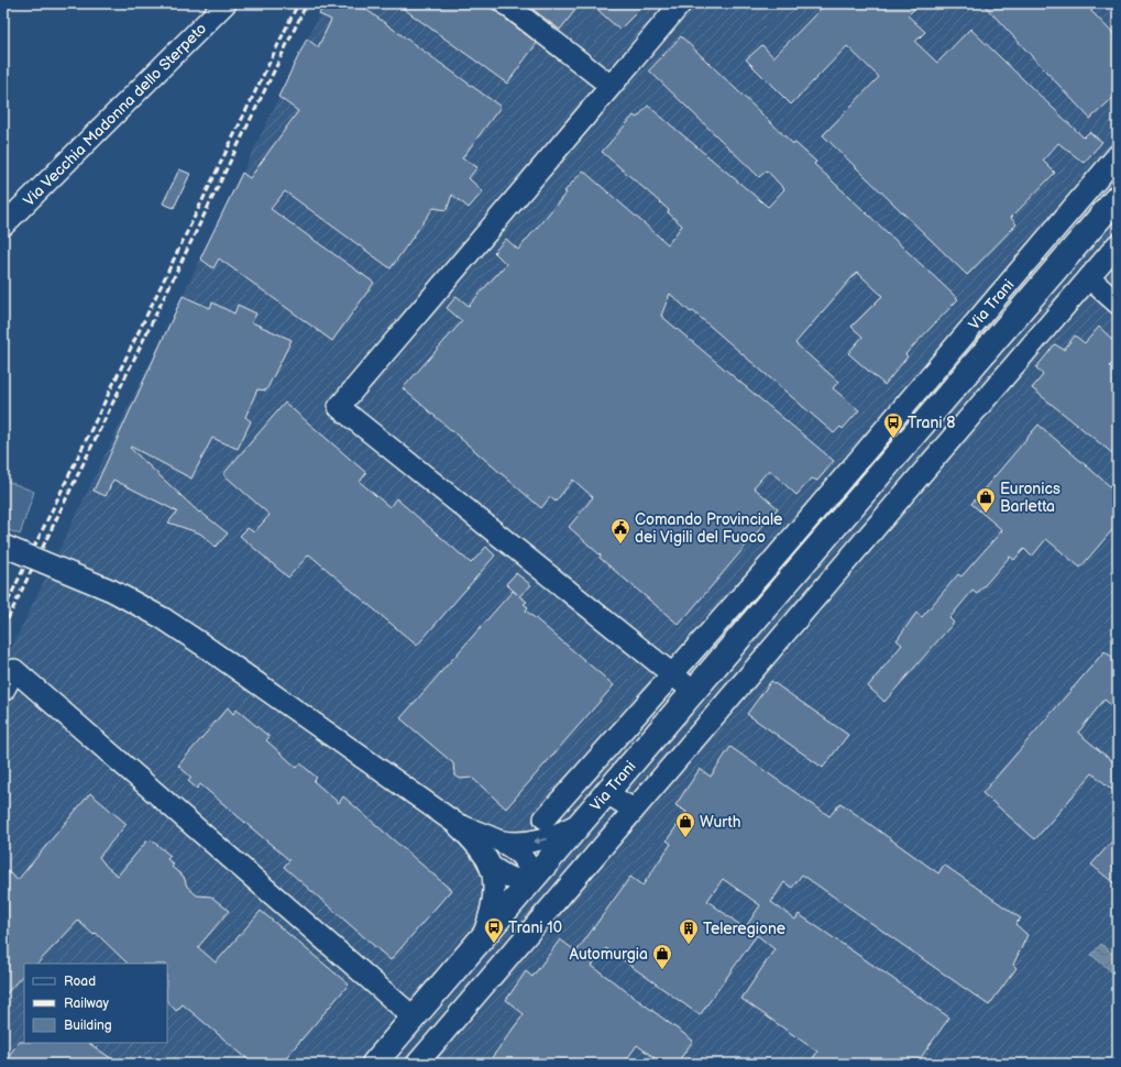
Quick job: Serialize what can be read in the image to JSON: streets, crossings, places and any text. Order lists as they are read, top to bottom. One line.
{"streets":{"main road":["Via Trani"],"street":["Via Vecchia Madonna dello Sterpeto"]},"places":{"bus stop":["Trani 8","Trani 10"],"shop":["Euronics Barletta","Wurth","Automurgia"],"public building":["Comando Provinciale dei Vigili del Fuoco"],"building":["Teleregione"]},"legend":["Road","Railway","Building"]}
